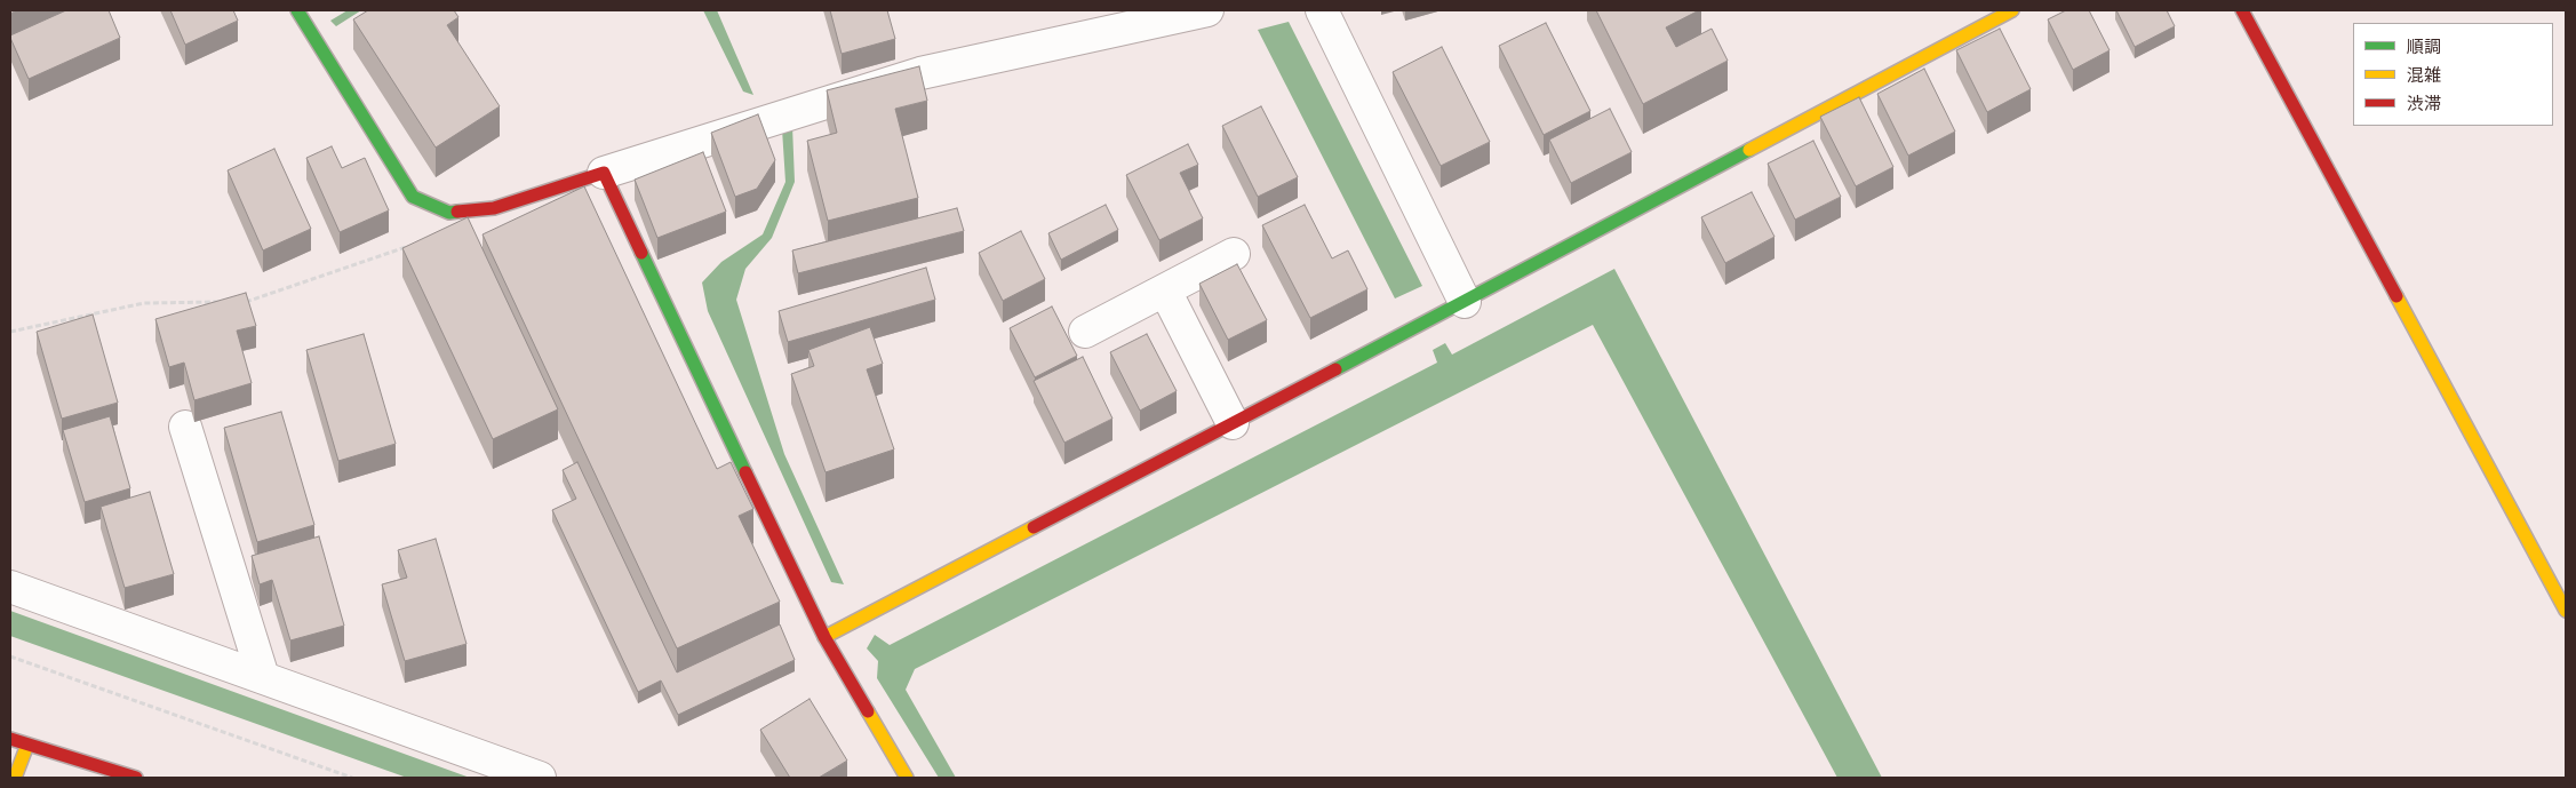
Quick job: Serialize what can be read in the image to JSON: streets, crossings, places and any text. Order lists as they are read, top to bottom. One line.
{"legend":["順調","混雑","渋滞"]}
